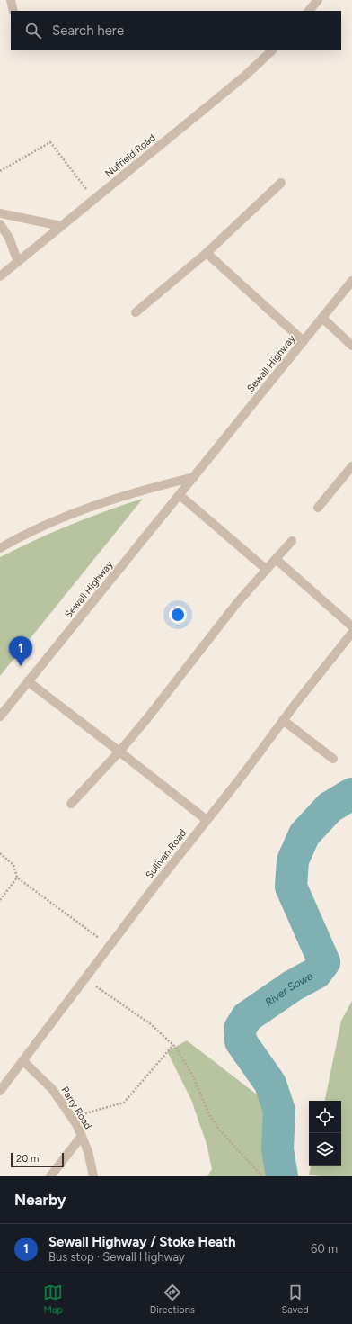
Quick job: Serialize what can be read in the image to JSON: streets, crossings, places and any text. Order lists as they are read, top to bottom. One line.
{"streets":{"street":["Nuffield Road","Sewall Highway","Sullivan Road","Parry Road"]},"crossings":[["Sullivan Road","Parry Road"]],"water":["River Sowe"],"scale_bar":"20 m","page":{"search":"Search here","pins":"1","scale":"20 m","heading":"Nearby","list":[{"mark":"1","name":"Sewall Highway / Stoke Heath","note":"Bus stop · Sewall Highway","value":"60 m"}],"nav":["Map","Directions","Saved"]}}
